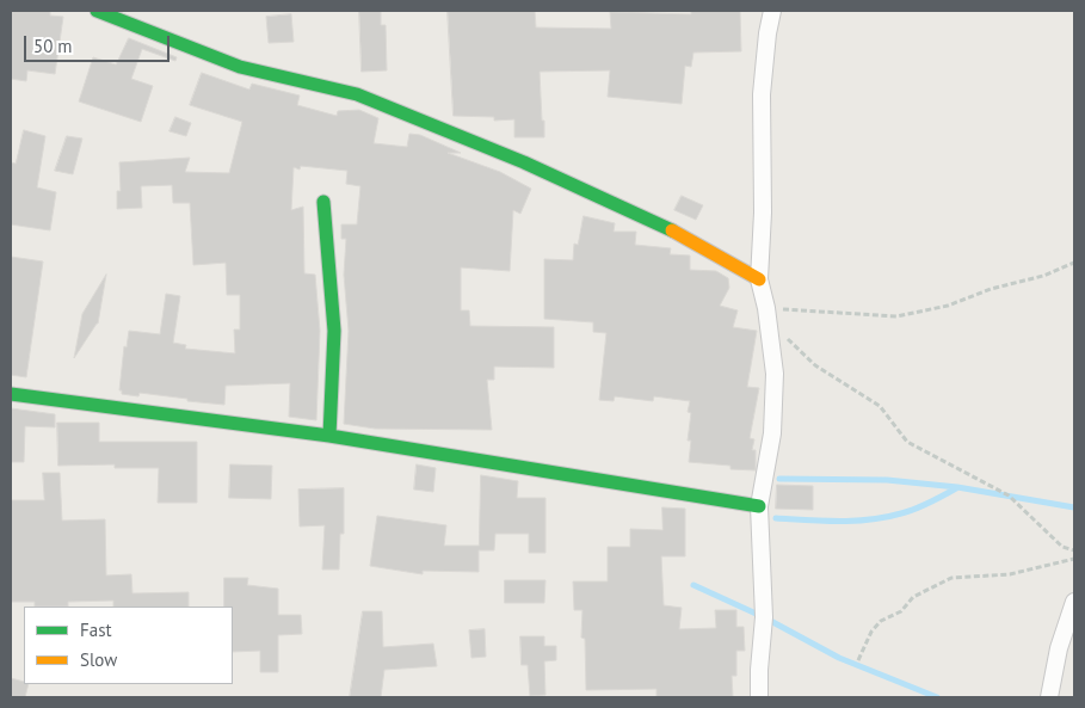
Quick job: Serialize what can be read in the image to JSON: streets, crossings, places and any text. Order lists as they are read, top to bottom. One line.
{"legend":["Fast","Slow"],"scale_bar":"50 m"}
